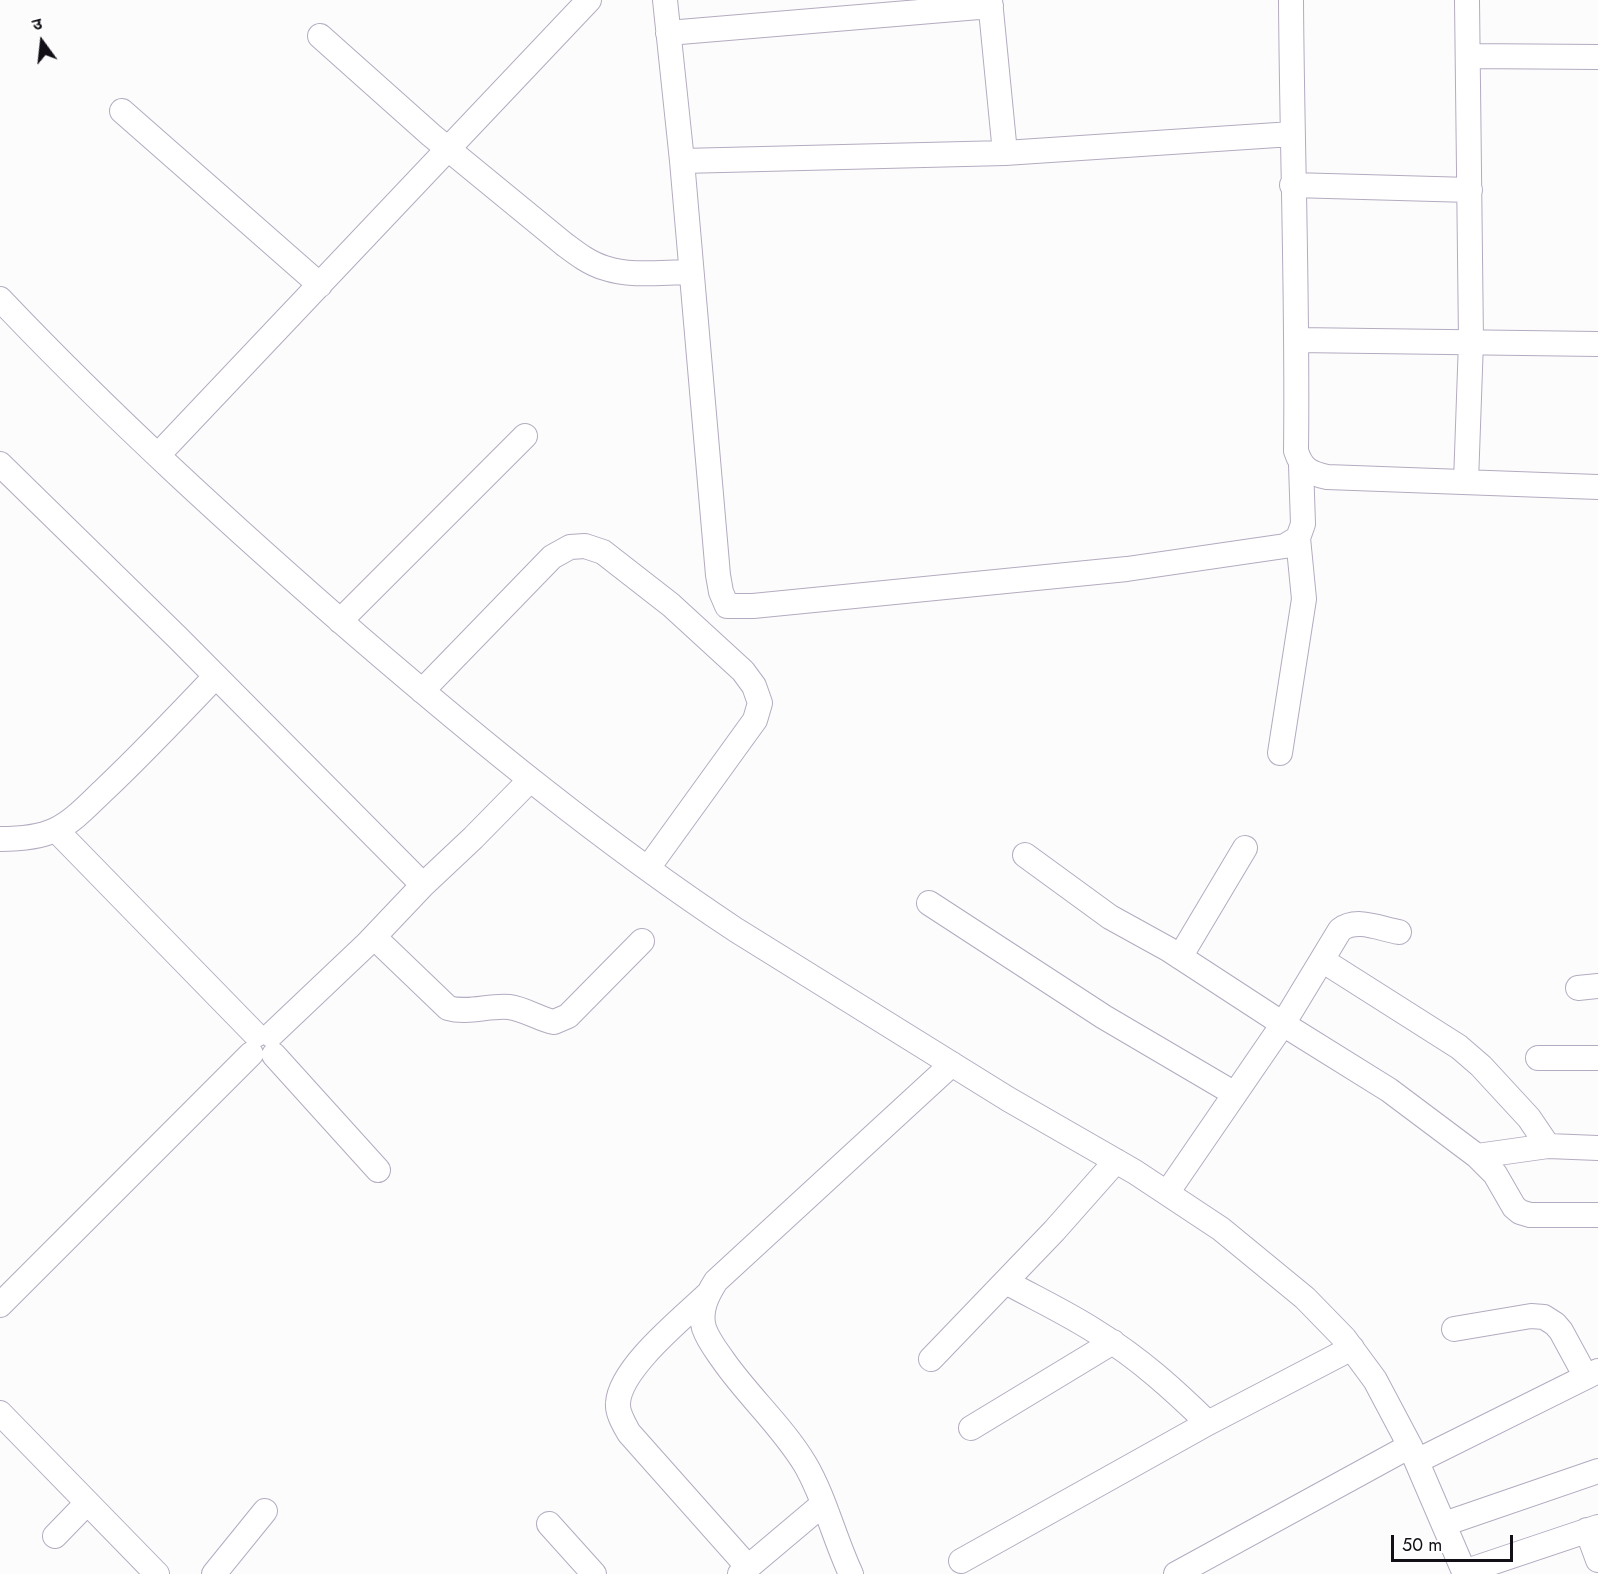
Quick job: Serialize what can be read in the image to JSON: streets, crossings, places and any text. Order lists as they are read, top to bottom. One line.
{"scale_bar":"50 m","north":"top"}
